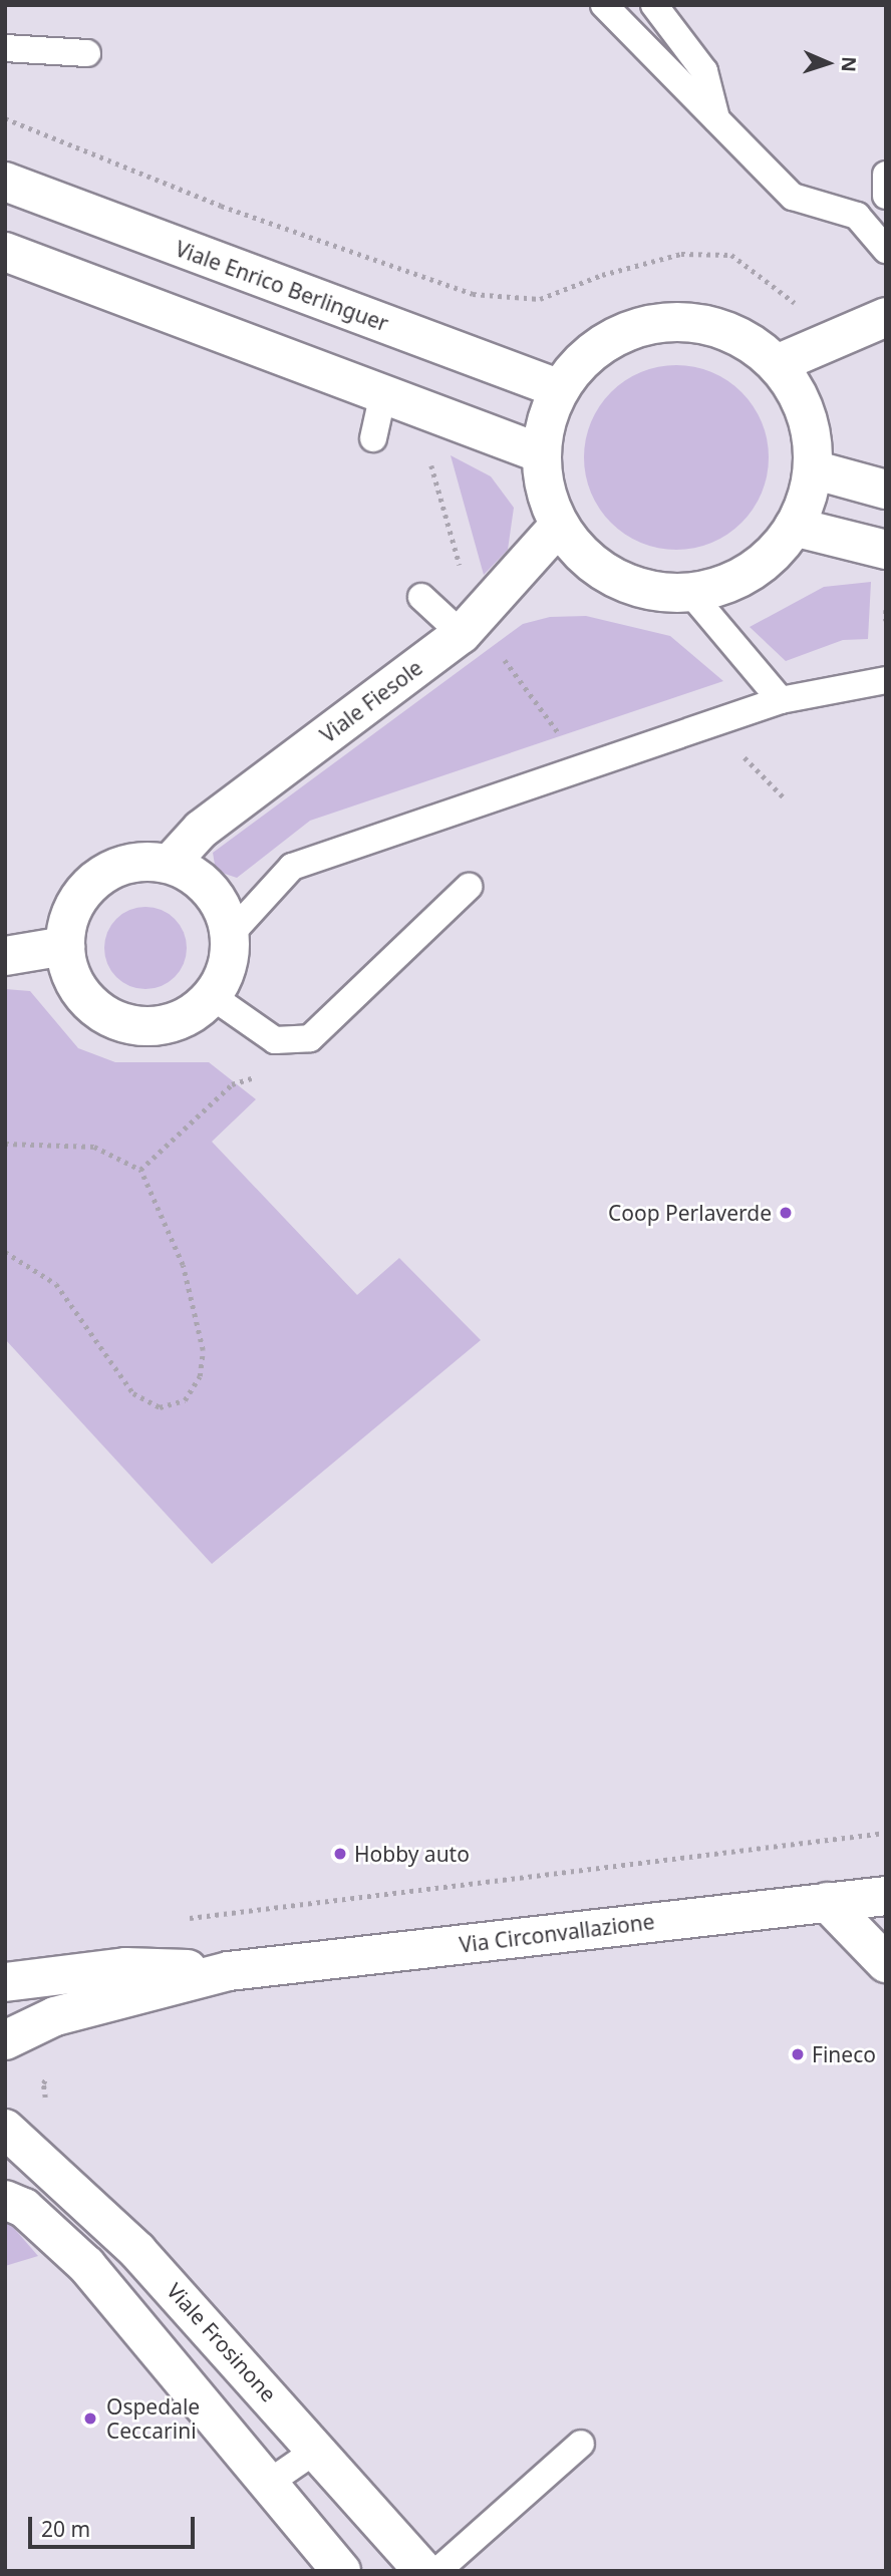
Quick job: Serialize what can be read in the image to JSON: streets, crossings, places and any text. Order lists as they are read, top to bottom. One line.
{"streets":{"main road":["Viale Enrico Berlinguer","Viale Fiesole","Via Circonvallazione","Viale Frosinone"]},"places":["Coop Perlaverde","Hobby auto","Fineco","Ospedale Ceccarini"],"scale_bar":"20 m","north":"right"}
